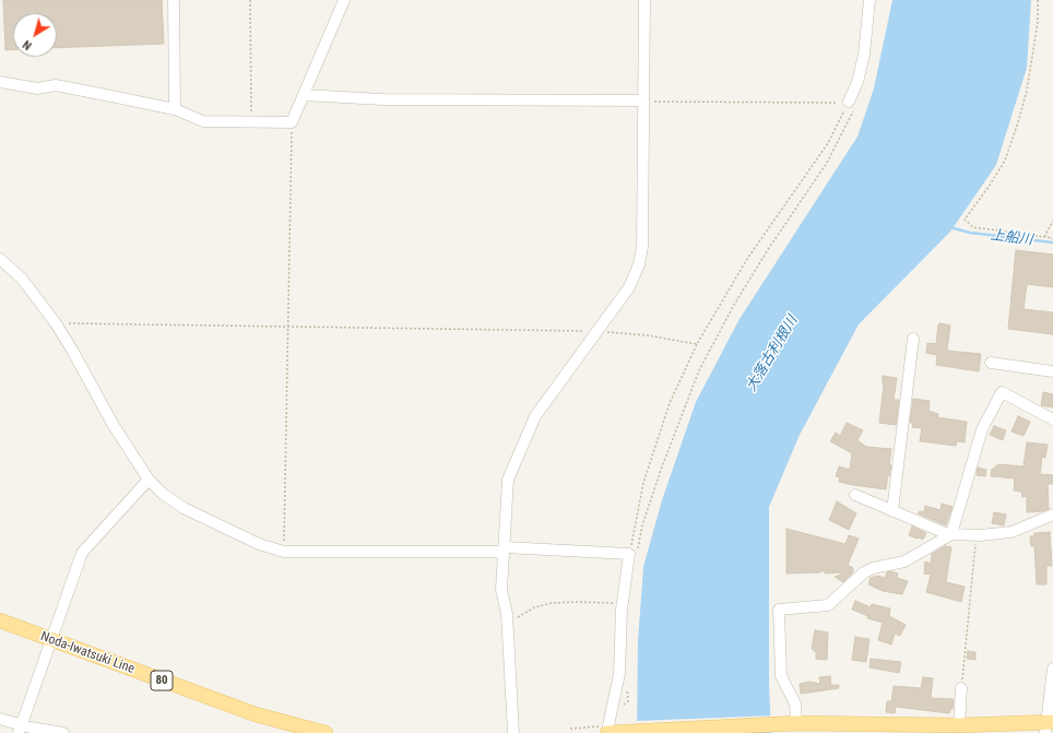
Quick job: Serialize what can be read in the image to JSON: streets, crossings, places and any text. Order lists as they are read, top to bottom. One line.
{"streets":{"main road":["Noda-Iwatsuki Line","80"]},"water":["上船川","大落古利根川"],"north":"bottom left"}
